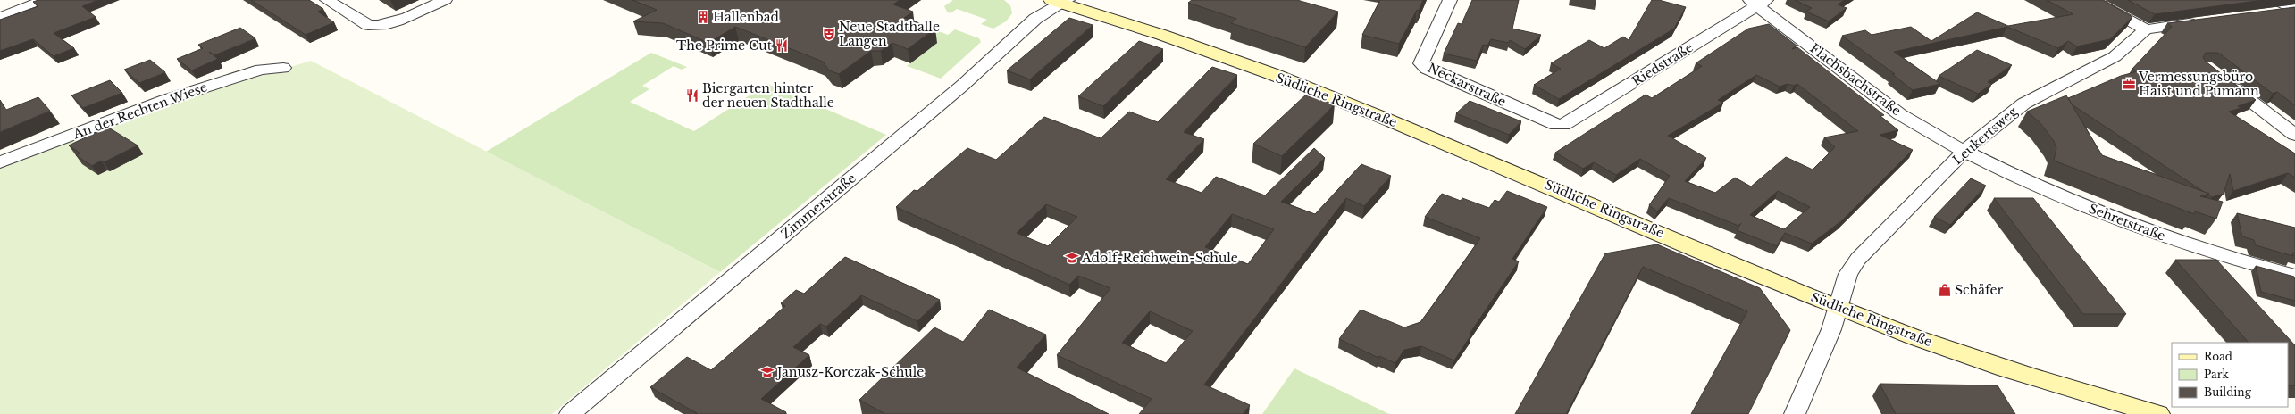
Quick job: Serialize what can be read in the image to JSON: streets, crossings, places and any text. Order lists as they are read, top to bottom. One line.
{"streets":{"main road":["Südliche Ringstraße"],"street":["Riedstraße","Flachsbachstraße","Neckarstraße","An der Rechten Wiese","Leukertsweg","Zimmerstraße","Sehretstraße"]},"crossings":[["Riedstraße","Flachsbachstraße"],["Riedstraße","Neckarstraße"],["Flachsbachstraße","Leukertsweg"],["Flachsbachstraße","Sehretstraße"],["Südliche Ringstraße","Leukertsweg"],["Südliche Ringstraße","Zimmerstraße"],["Leukertsweg","Sehretstraße"]],"places":{"building":["Hallenbad"],"theatre":["Neue Stadthalle Langen"],"restaurant":["The Prime Cut","Biergarten hinter der neuen Stadthalle"],"office":["Vermessungsbüro Haist und Pumann"],"school or university":["Adolf-Reichwein-Schule","Janusz-Korczak-Schule"],"shop":["Schäfer"]},"legend":["Road","Park","Building"]}
